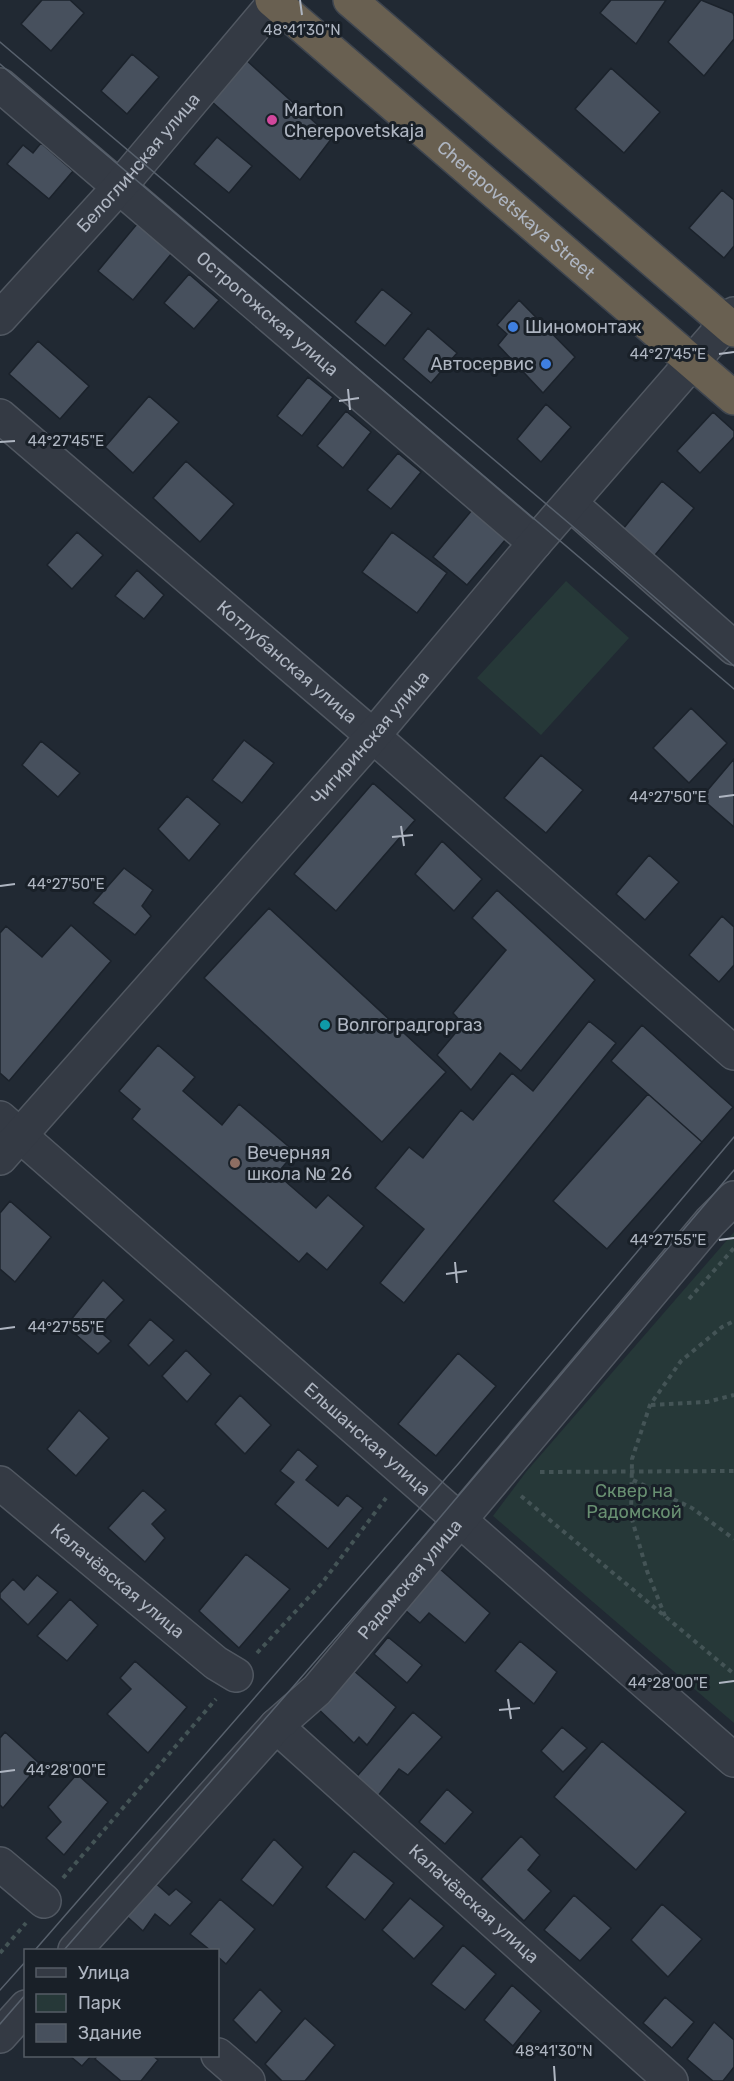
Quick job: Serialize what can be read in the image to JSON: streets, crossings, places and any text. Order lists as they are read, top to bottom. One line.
{"streets":{"highway":["Cherepovetskaya Street"],"street":["Белоглинская улица","Острогожская улица","Котлубанская улица","Чигиринская улица","Ельшанская улица","Радомская улица","Калачёвская улица"]},"crossings":[["Белоглинская улица","Cherepovetskaya Street"],["Белоглинская улица","Острогожская улица"],["Cherepovetskaya Street","Чигиринская улица"],["Острогожская улица","Чигиринская улица"],["Котлубанская улица","Чигиринская улица"],["Чигиринская улица","Ельшанская улица"],["Ельшанская улица","Радомская улица"],["Радомская улица","Калачёвская улица"]],"parks":["Сквер на Радомской"],"places":["Marton Cherepovetskaja","Шиномонтаж","Автосервис","Волгоградгоргаз","Вечерняя школа № 26"],"legend":["Улица","Парк","Здание"],"coordinates":["48°41'30\"N","44°27'45\"E","44°27'50\"E","44°27'55\"E","44°28'00\"E"]}
